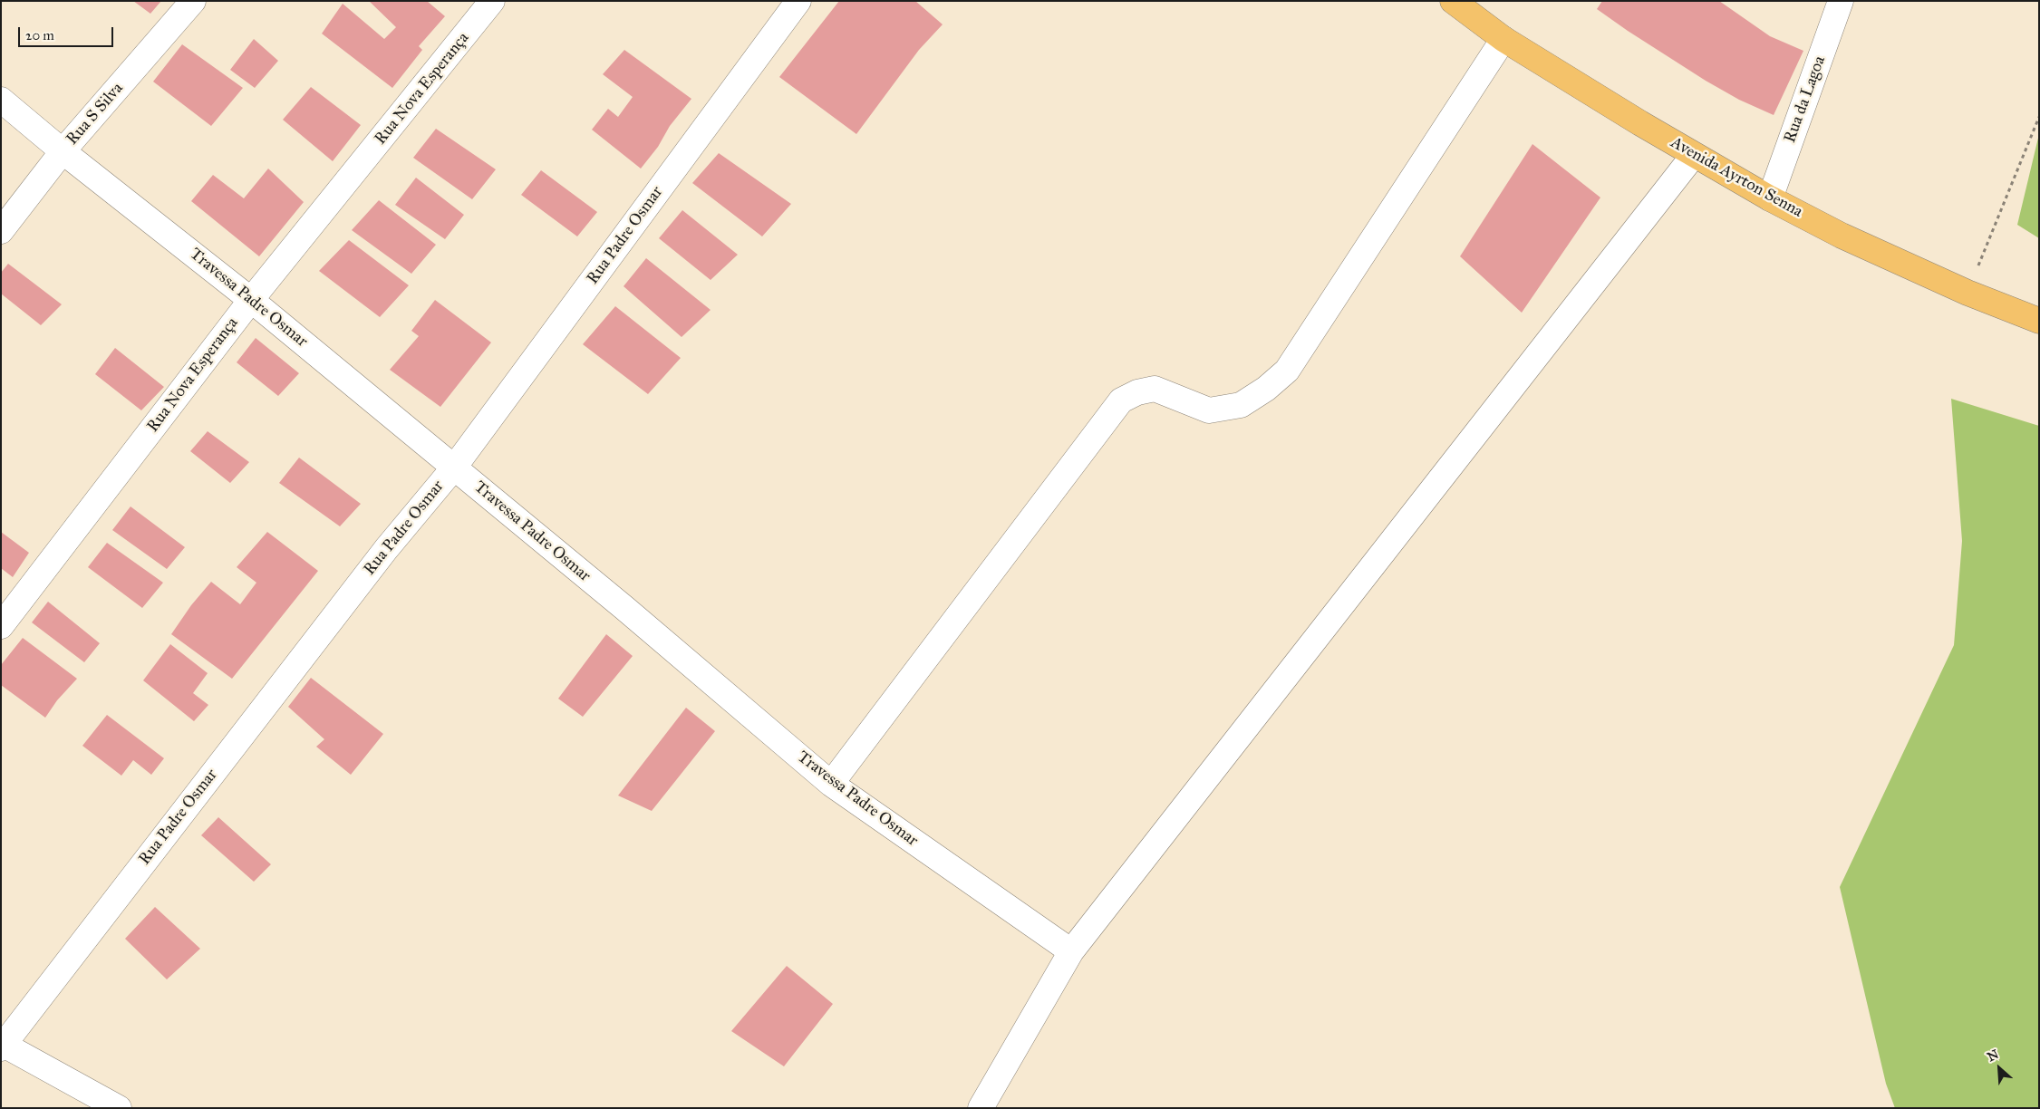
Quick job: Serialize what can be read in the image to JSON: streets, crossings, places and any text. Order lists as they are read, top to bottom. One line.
{"streets":{"main road":["Avenida Ayrton Senna"],"street":["Rua Nova Esperança","Rua da Lagoa","Rua S Silva","Rua Padre Osmar","Travessa Padre Osmar"]},"crossings":[["Rua Nova Esperança","Travessa Padre Osmar"],["Rua da Lagoa","Avenida Ayrton Senna"],["Rua S Silva","Travessa Padre Osmar"],["Rua Padre Osmar","Travessa Padre Osmar"]],"scale_bar":"20 m","north":"top left"}
